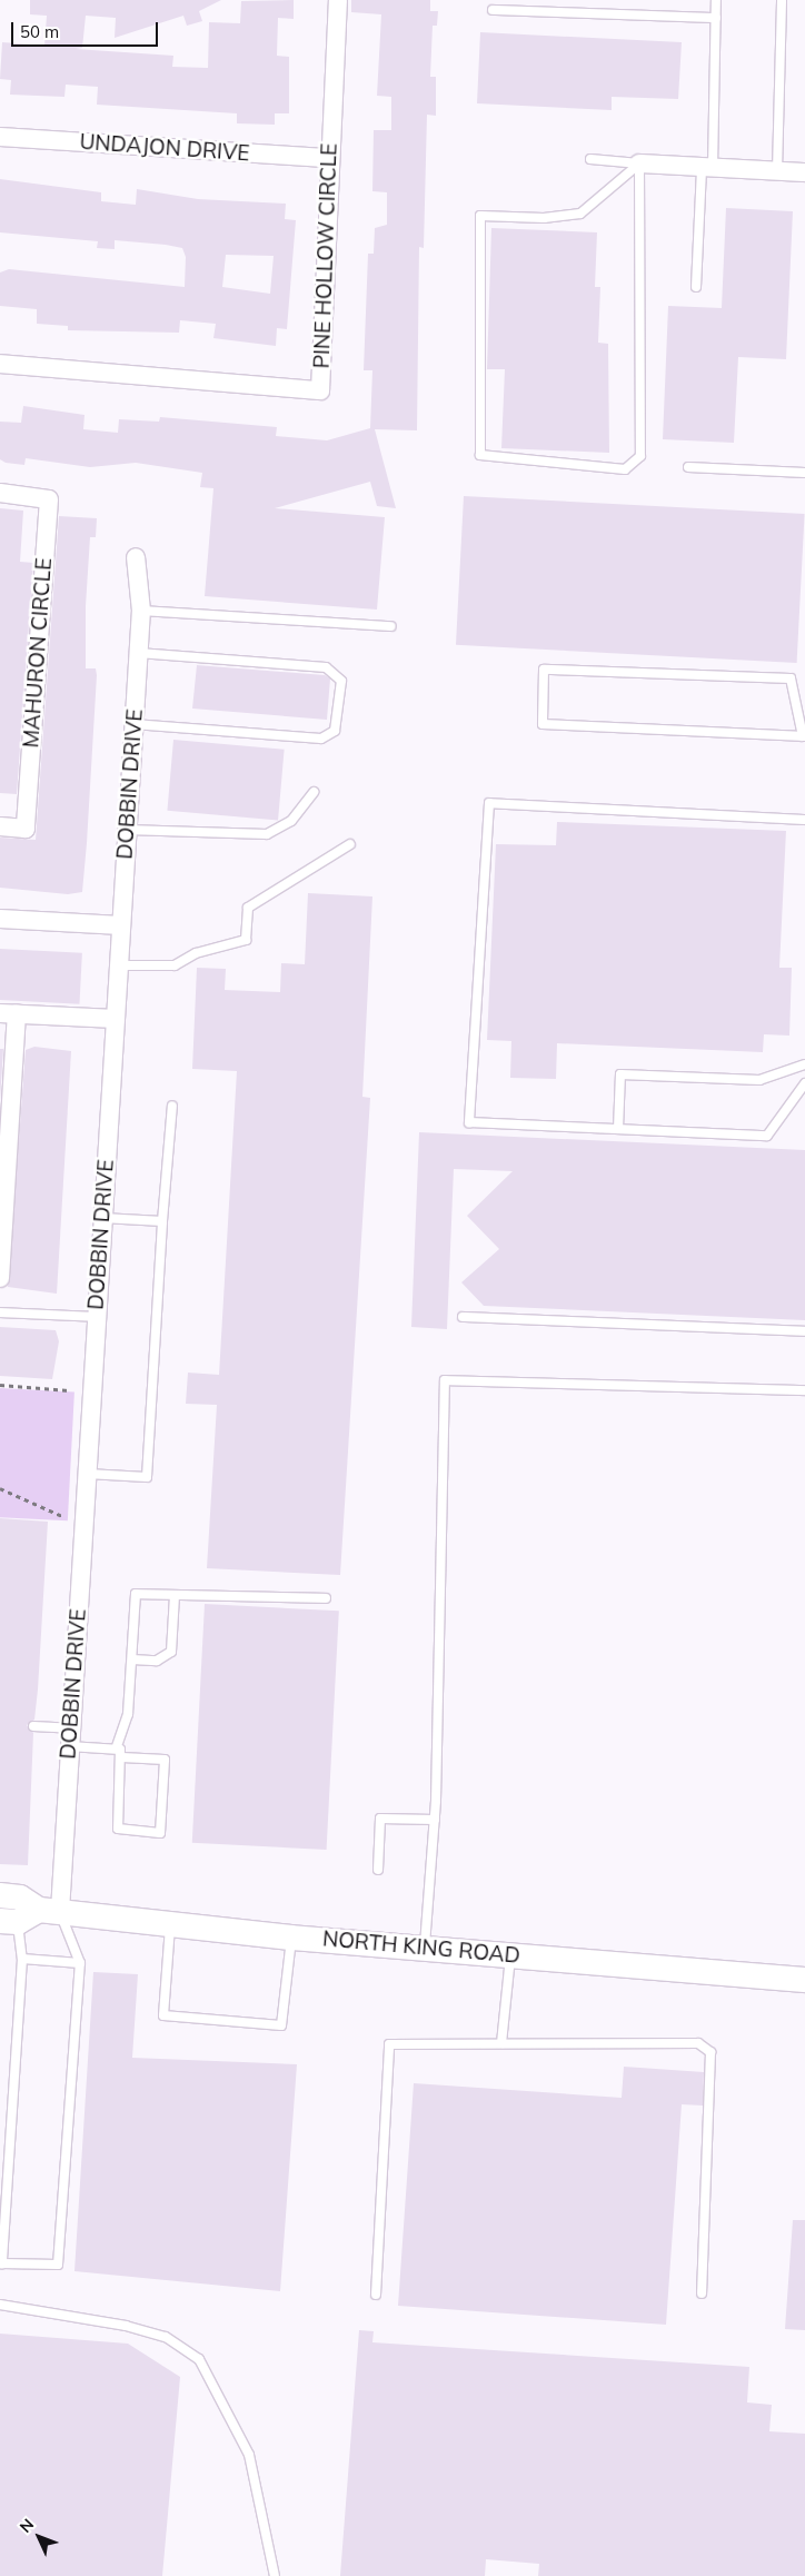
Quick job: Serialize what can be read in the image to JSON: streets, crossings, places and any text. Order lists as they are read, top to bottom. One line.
{"streets":{"main road":["NORTH KING ROAD"],"street":["UNDAJON DRIVE","PINE HOLLOW CIRCLE","MAHURON CIRCLE","DOBBIN DRIVE"]},"crossings":[["UNDAJON DRIVE","PINE HOLLOW CIRCLE"],["DOBBIN DRIVE","NORTH KING ROAD"]],"scale_bar":"50 m","north":"top left"}
